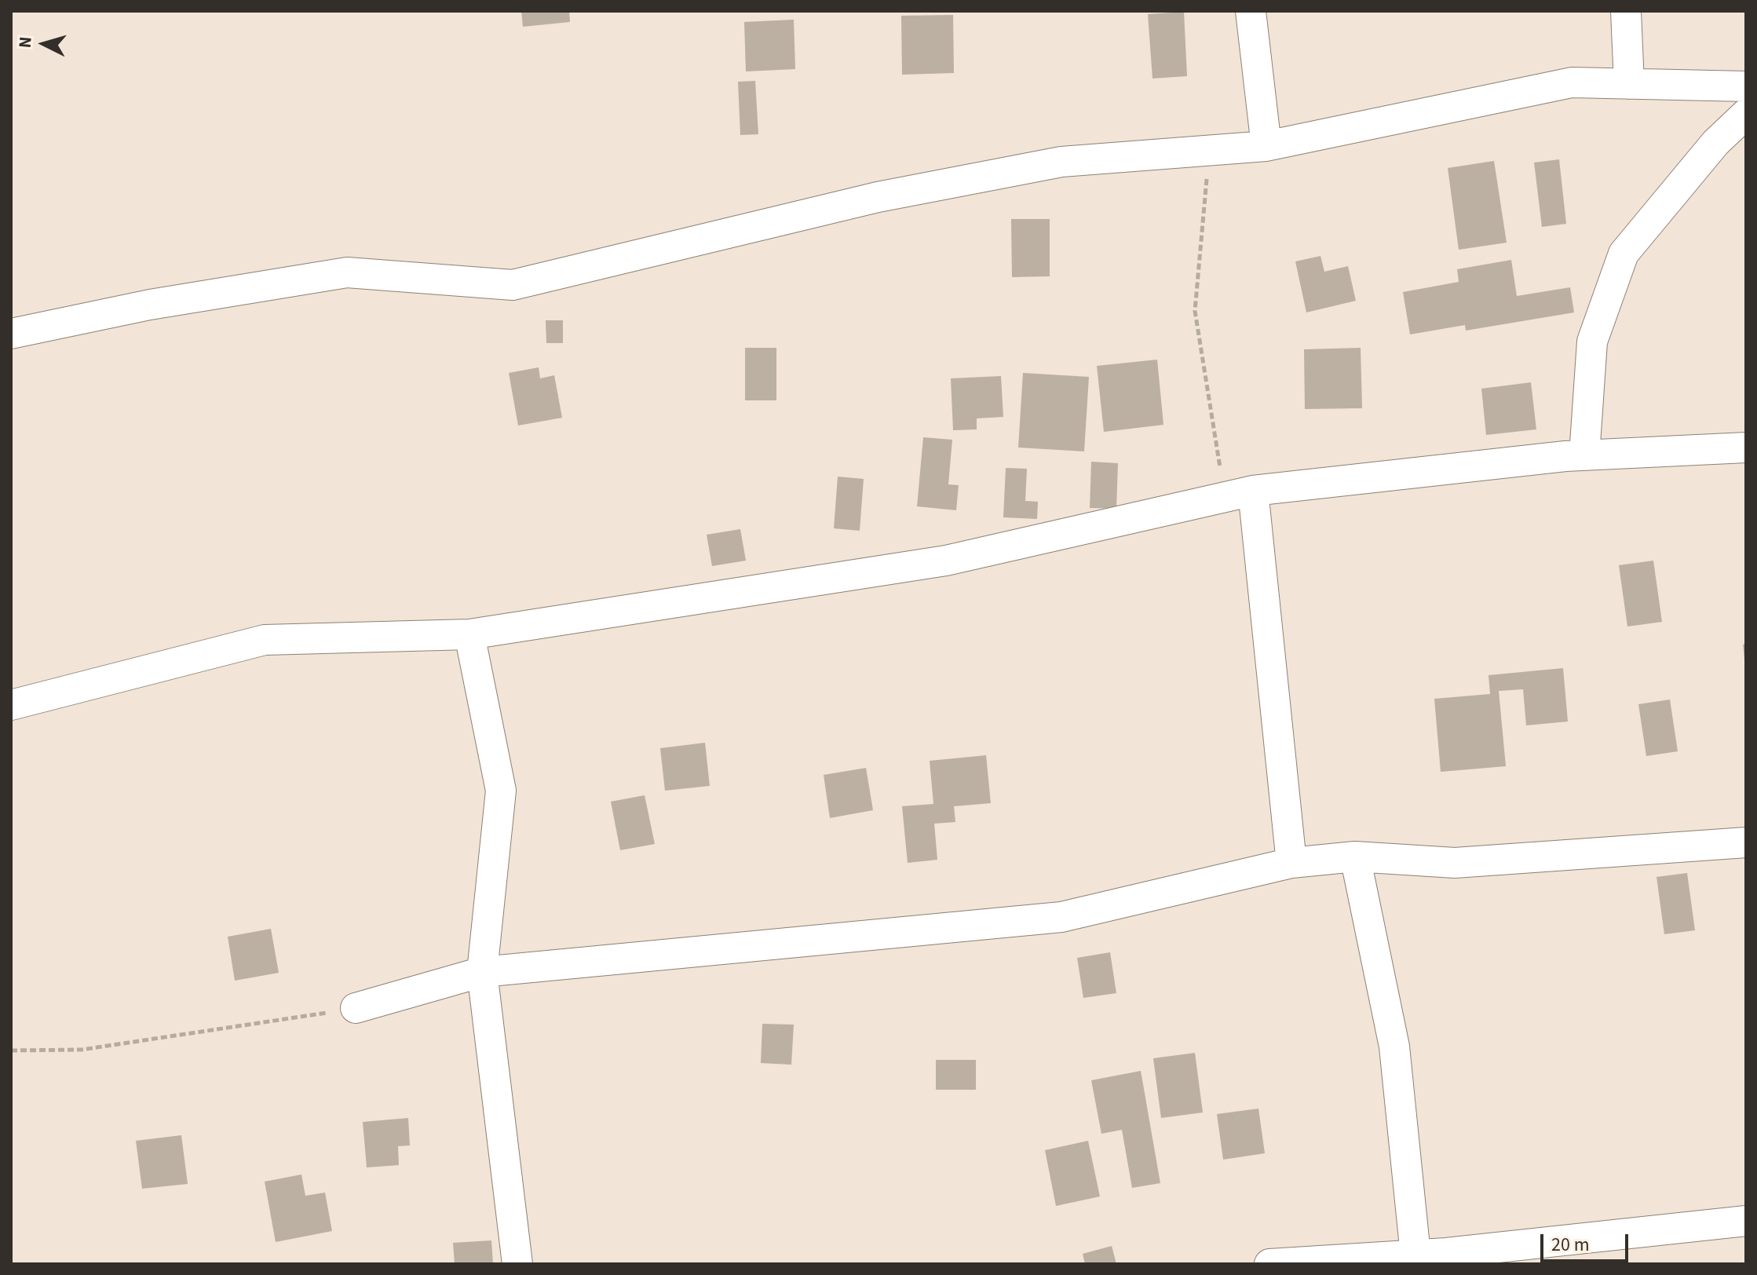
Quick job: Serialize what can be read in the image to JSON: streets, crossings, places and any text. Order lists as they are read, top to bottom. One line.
{"scale_bar":"20 m","north":"left"}
